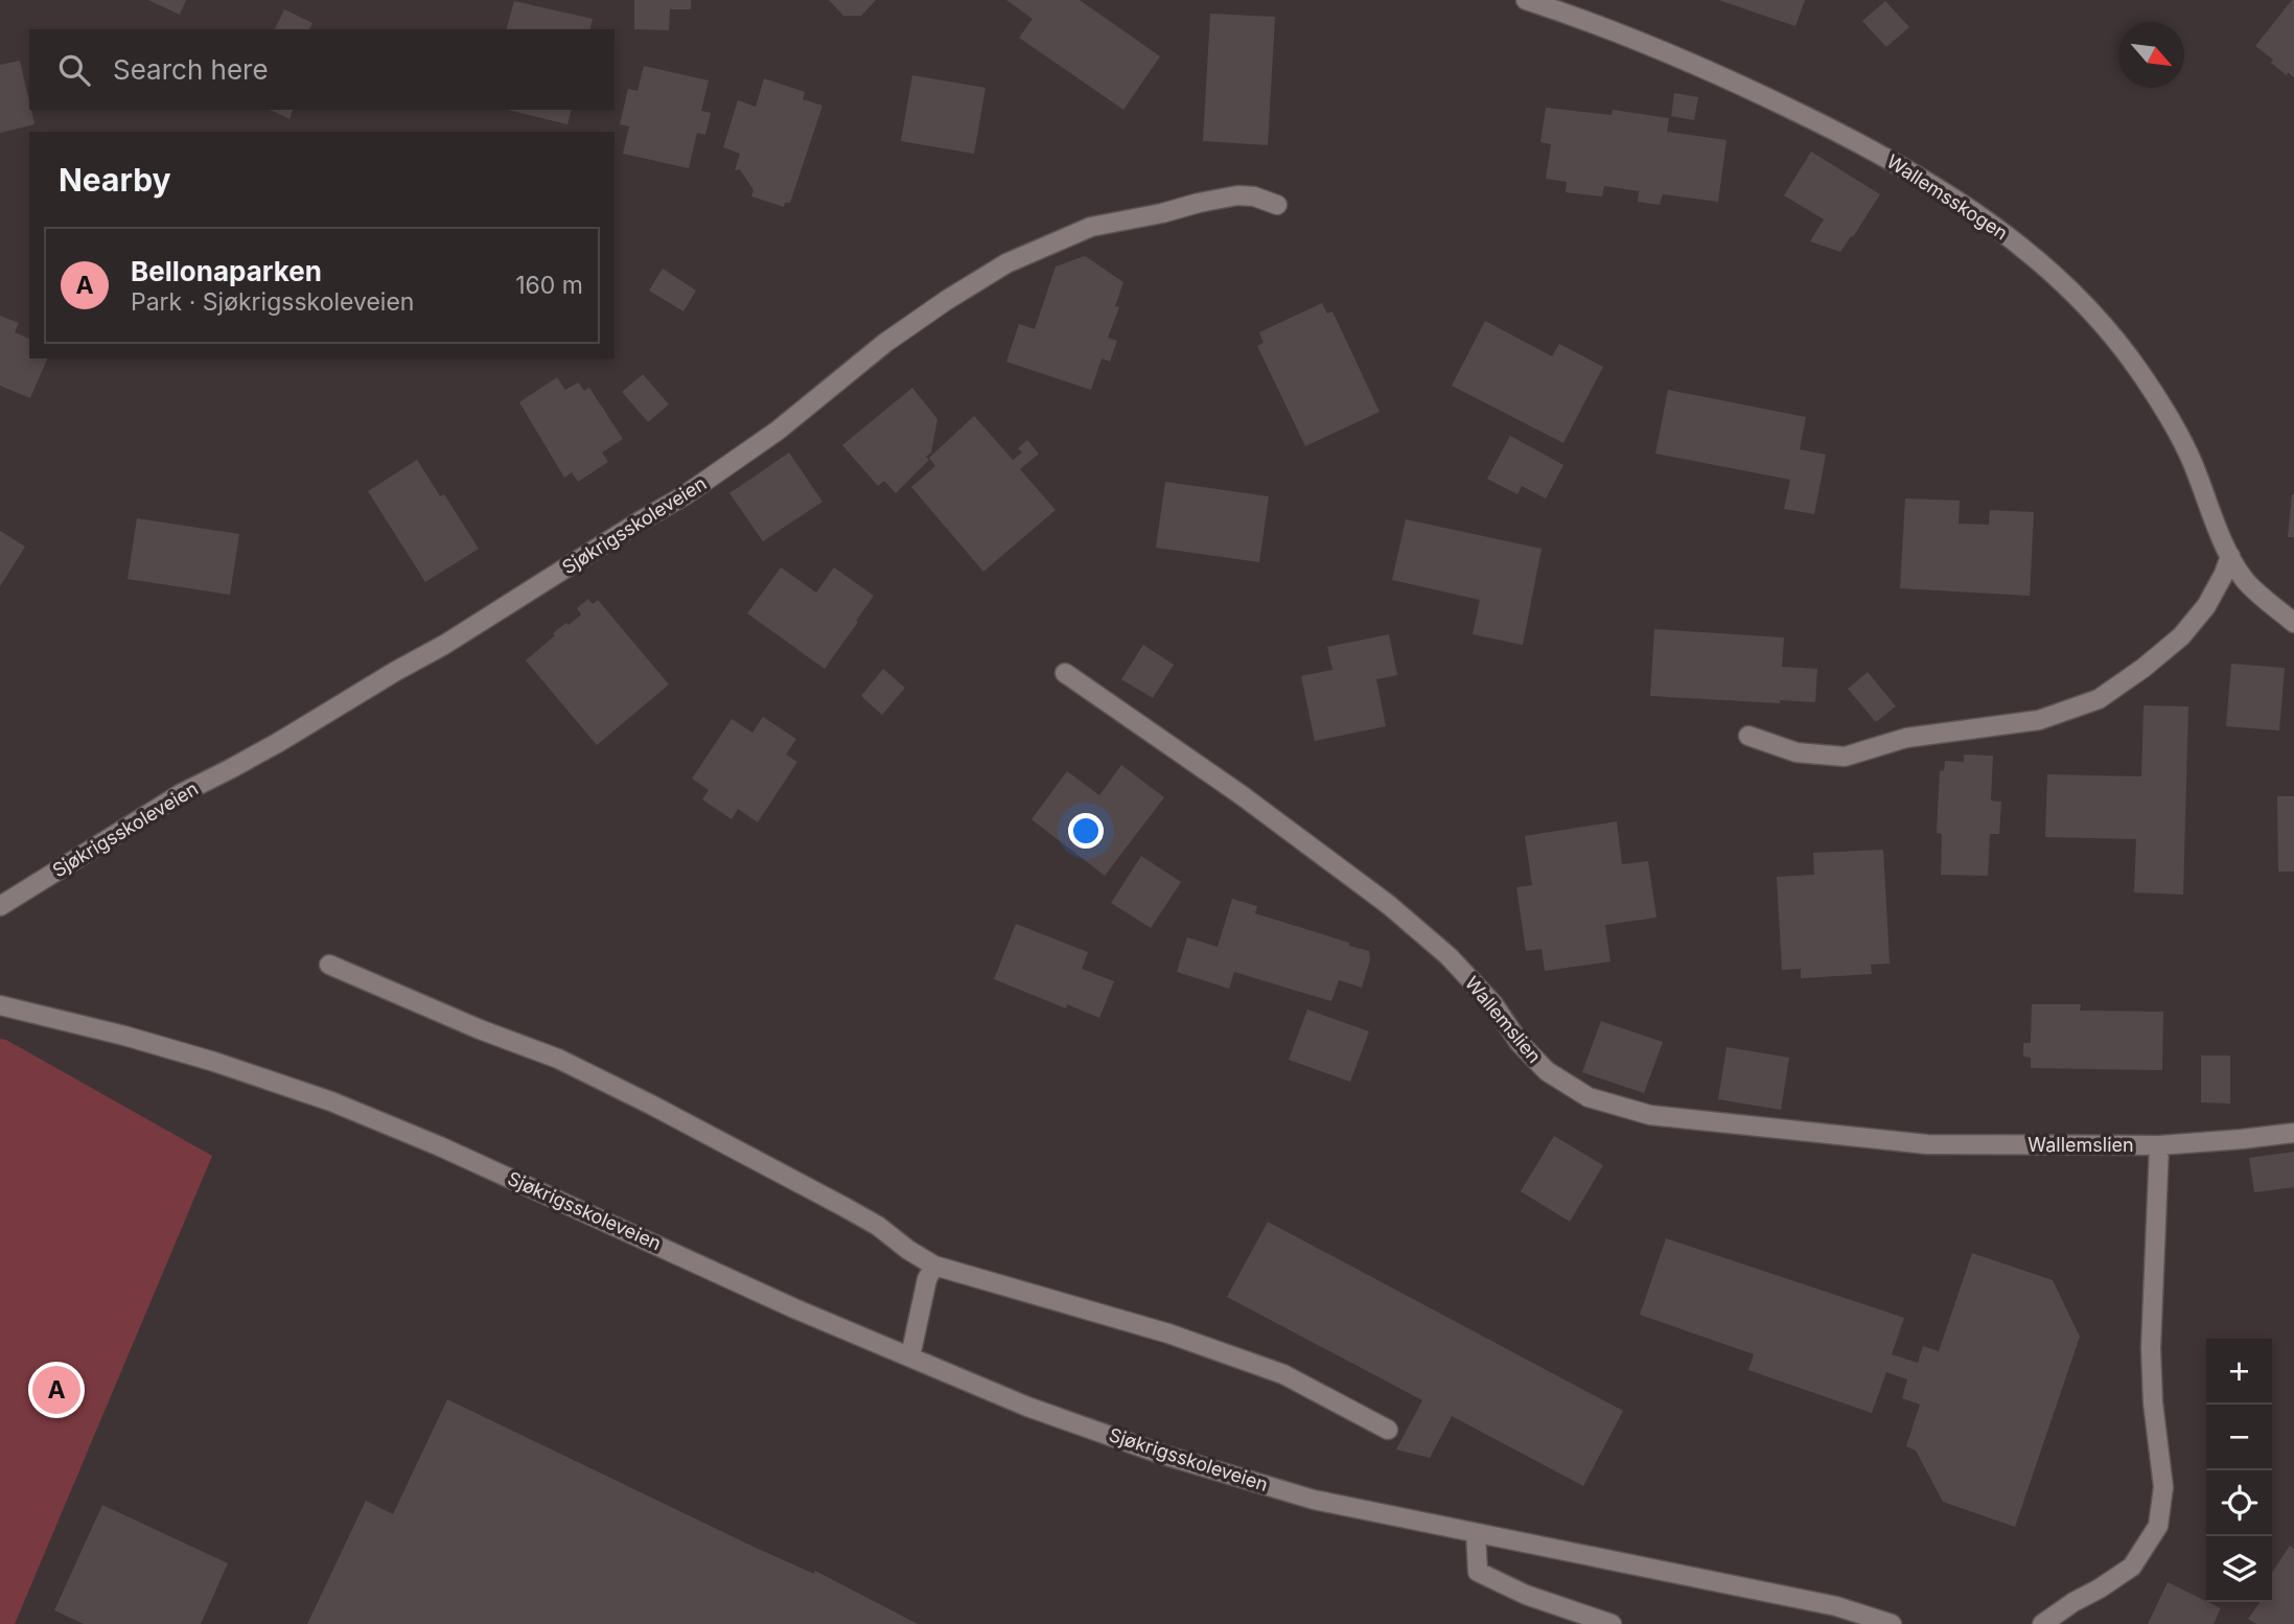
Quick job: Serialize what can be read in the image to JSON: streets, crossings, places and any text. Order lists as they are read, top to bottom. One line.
{"streets":{"street":["Wallemsskogen","Sjøkrigsskoleveien","Wallemslien"]},"north":"bottom right","page":{"search":"Search here","heading":"Nearby","list":[{"mark":"A","name":"Bellonaparken","note":"Park · Sjøkrigsskoleveien","value":"160 m"}],"map_buttons":["+","−"],"pins":"A"}}
